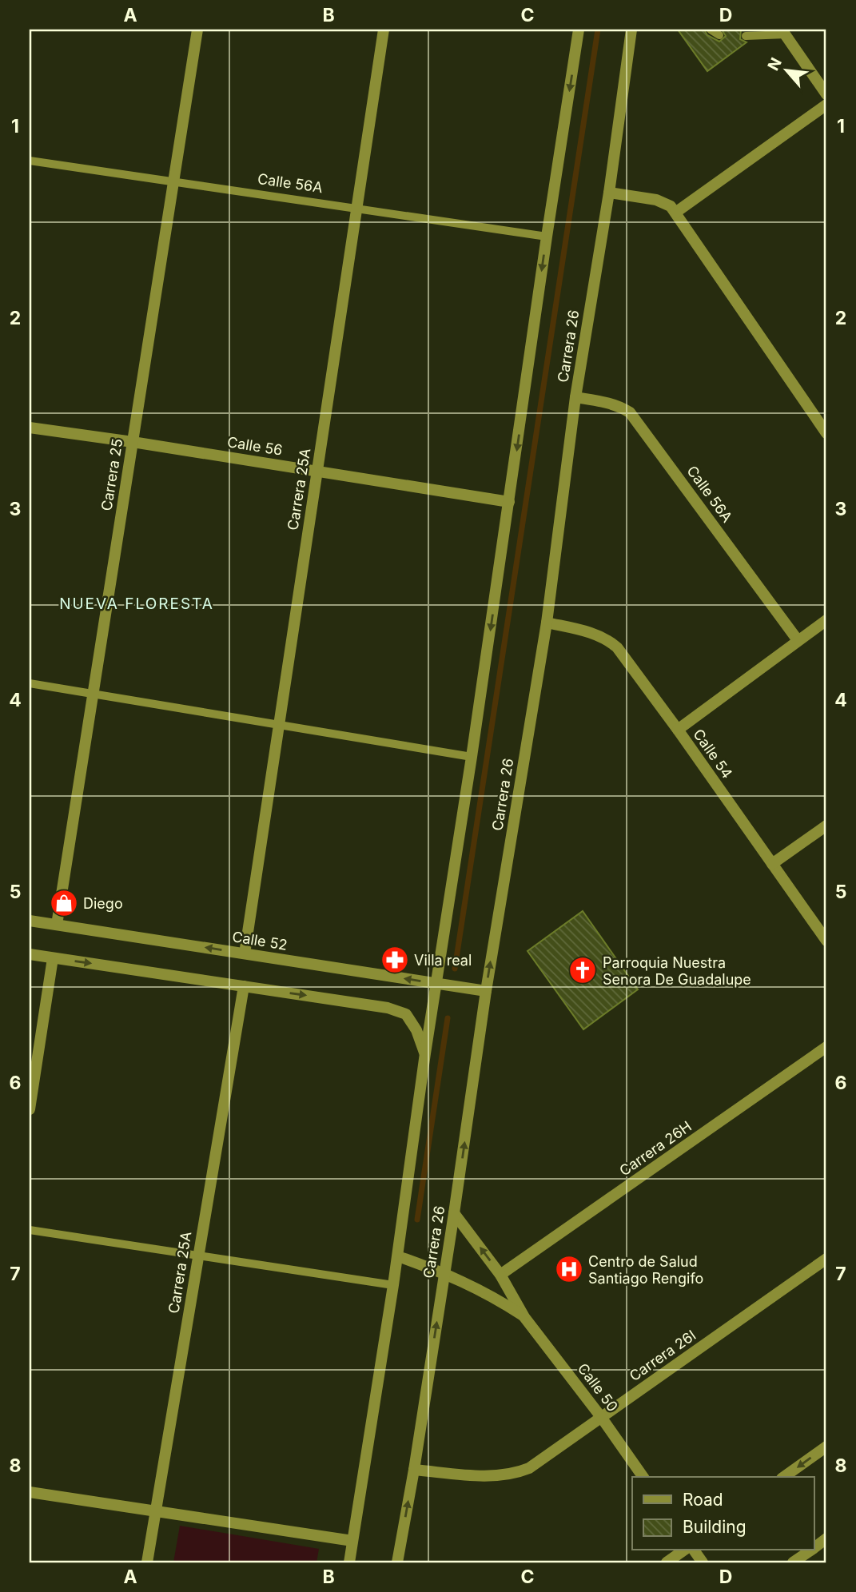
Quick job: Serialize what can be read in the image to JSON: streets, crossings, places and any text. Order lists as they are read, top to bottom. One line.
{"streets":{"street":["Calle 56A","Carrera 26","Calle 56","Carrera 25","Carrera 25A","Calle 54","Calle 52","Carrera 26H","Carrera 26I","Calle 50"]},"crossings":[["Calle 56A","Carrera 26"],["Calle 56A","Carrera 25"],["Calle 56A","Carrera 25A"],["Carrera 26","Calle 54"],["Carrera 26","Calle 52"],["Carrera 26","Carrera 26I"],["Carrera 26","Calle 50"],["Calle 56","Carrera 25"],["Calle 56","Carrera 25A"],["Carrera 25","Calle 52"],["Carrera 25A","Calle 52"],["Carrera 26H","Calle 50"],["Carrera 26I","Calle 50"]],"districts":["NUEVA FLORESTA"],"places":{"shop":["Diego"],"pharmacy":["Villa real"],"church":["Parroquia Nuestra Senora De Guadalupe"],"hospital":["Centro de Salud Santiago Rengifo"]},"legend":["Road","Building"],"north":"top left","grid":{"columns":["A","B","C","D"],"rows":["1","2","3","4","5","6","7","8"]}}
